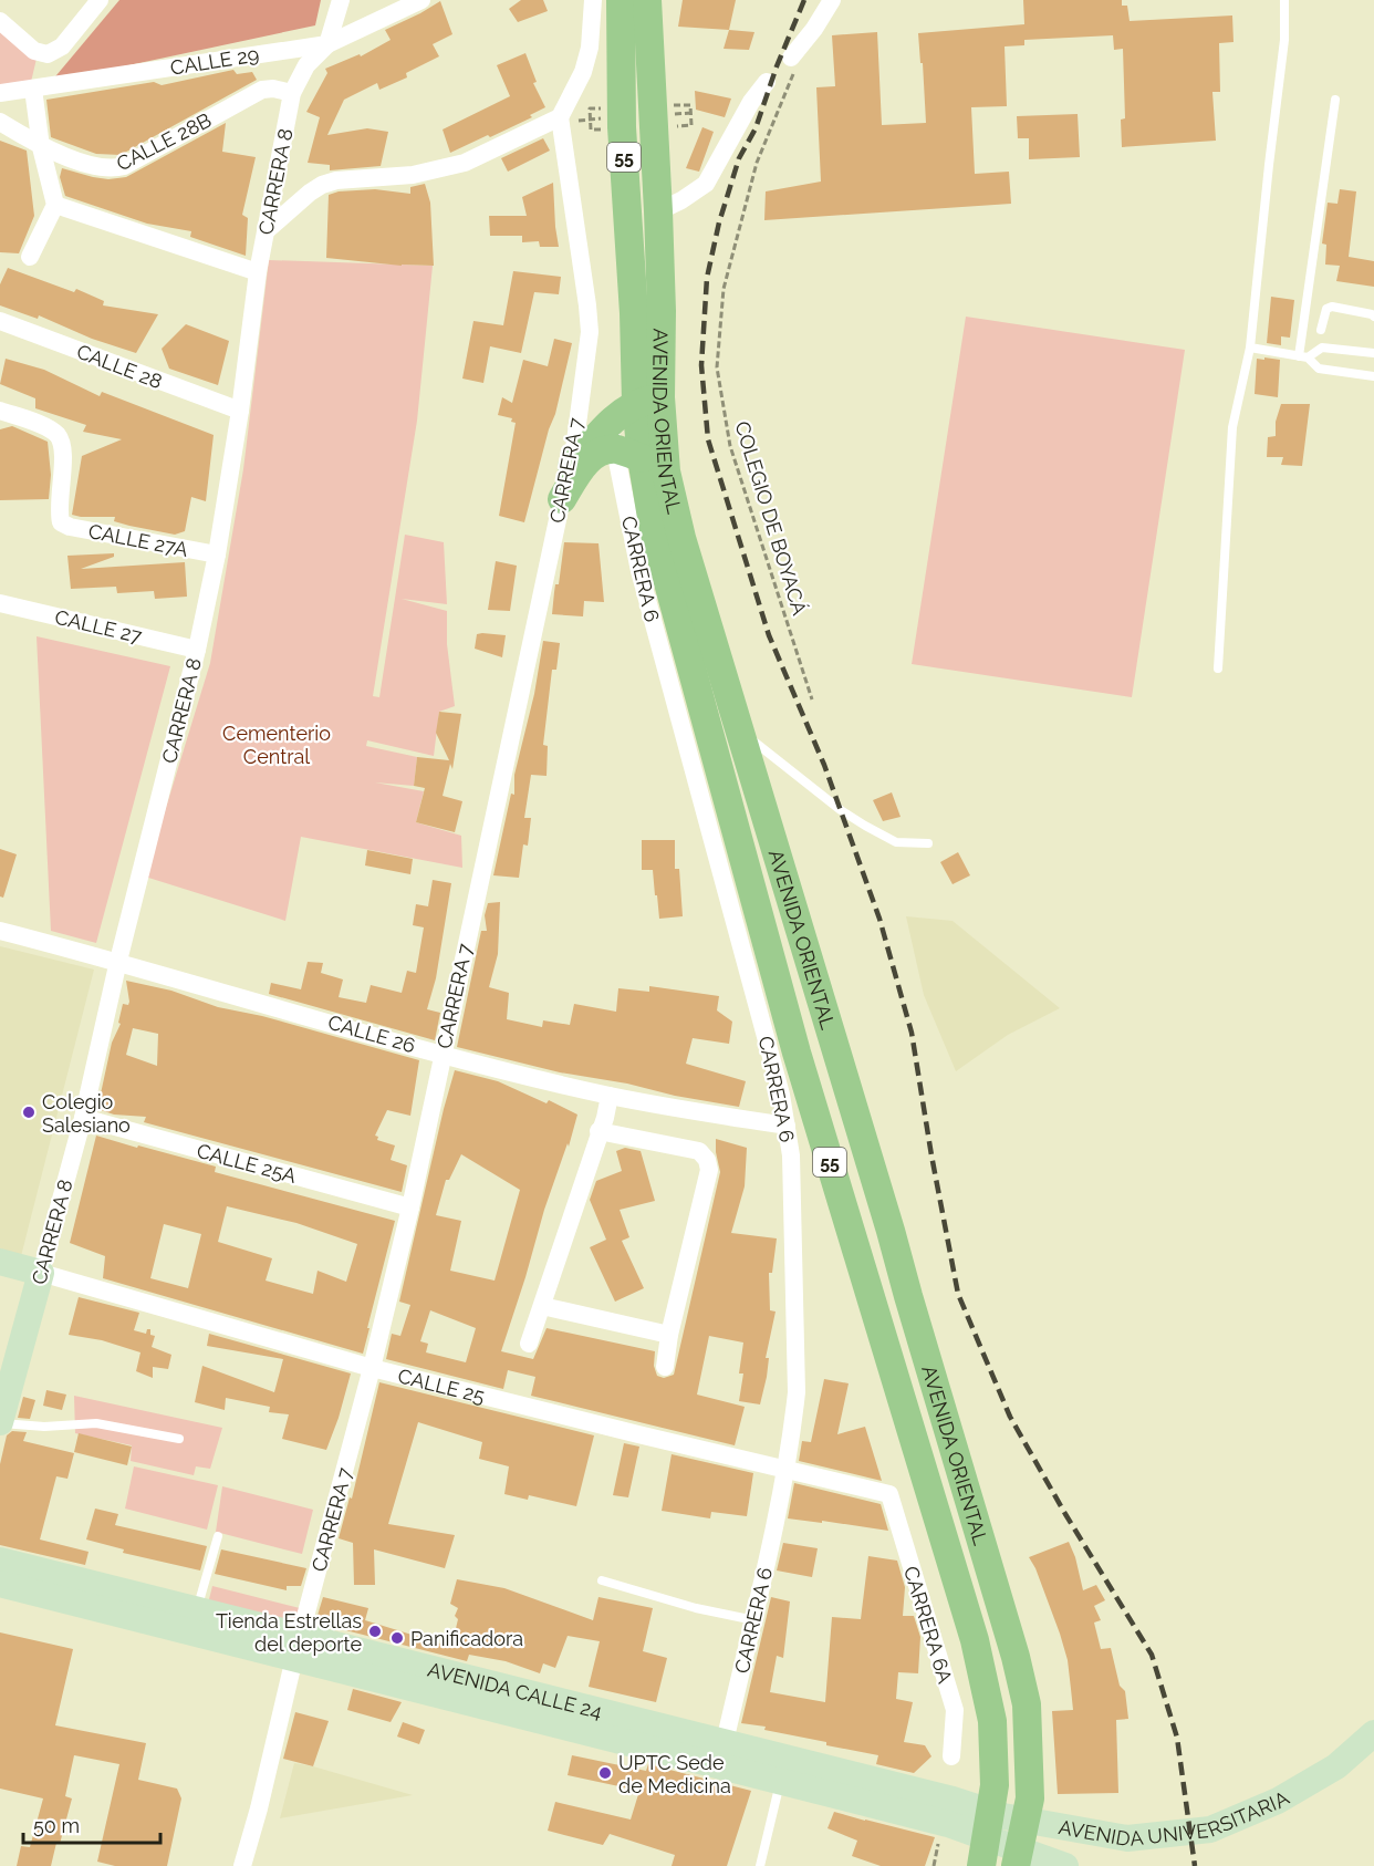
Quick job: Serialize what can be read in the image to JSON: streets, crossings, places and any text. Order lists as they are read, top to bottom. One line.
{"streets":{"main road":["55","CARRERA 8","AVENIDA ORIENTAL","CALLE 25","AVENIDA CALLE 24","AVENIDA UNIVERSITARIA"],"street":["CALLE 29","CALLE 28B","CALLE 28","CARRERA 7","CALLE 27A","CARRERA 6","CALLE 27","CALLE 26","CALLE 25A","CARRERA 6A"],"path":["COLEGIO DE BOYACÁ"]},"crossings":[["CALLE 29","CARRERA 8"],["CALLE 28B","CARRERA 8"],["CARRERA 8","CALLE 28"],["CARRERA 8","CALLE 27A"],["CARRERA 8","CALLE 27"],["CARRERA 8","CALLE 26"],["CARRERA 8","CALLE 25A"],["CARRERA 8","CALLE 25"],["CARRERA 7","CALLE 26"],["CARRERA 7","CALLE 25A"],["CARRERA 7","CALLE 25"],["CARRERA 7","AVENIDA CALLE 24"],["CARRERA 6","CALLE 26"],["CARRERA 6","CALLE 25"],["CARRERA 6","AVENIDA CALLE 24"],["CALLE 25","CARRERA 6A"],["AVENIDA CALLE 24","AVENIDA UNIVERSITARIA"]],"parks":["Cementerio Central"],"places":["Colegio Salesiano","Tienda Estrellas del deporte","Panificadora","UPTC Sede de Medicina"],"scale_bar":"50 m"}
